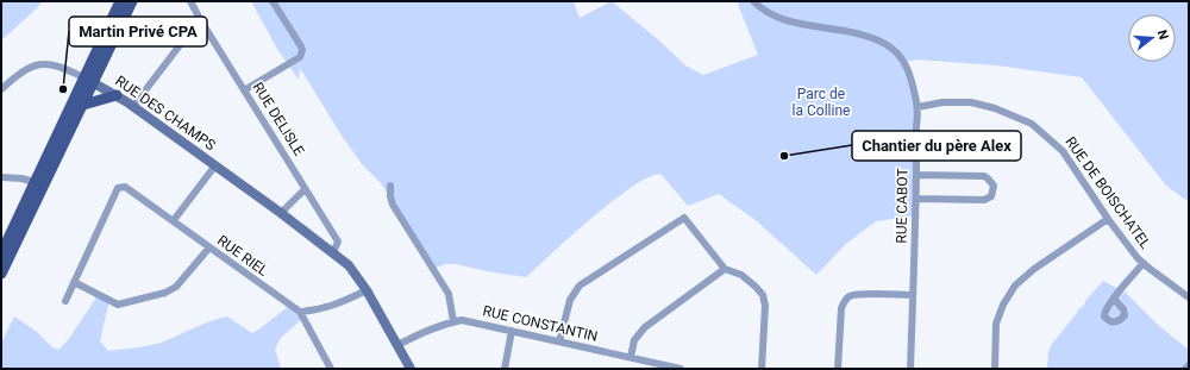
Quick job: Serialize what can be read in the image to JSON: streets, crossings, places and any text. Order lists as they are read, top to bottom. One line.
{"streets":{"street":["RUE DES CHAMPS","RUE DELISLE","RUE DE BOISCHATEL","RUE CABOT","RUE RIEL","RUE CONSTANTIN"]},"crossings":[["RUE DES CHAMPS","RUE DELISLE"],["RUE DE BOISCHATEL","RUE CABOT"]],"parks":["Parc de la Colline"],"places":["Martin Privé CPA","Chantier du père Alex"],"north":"right"}
